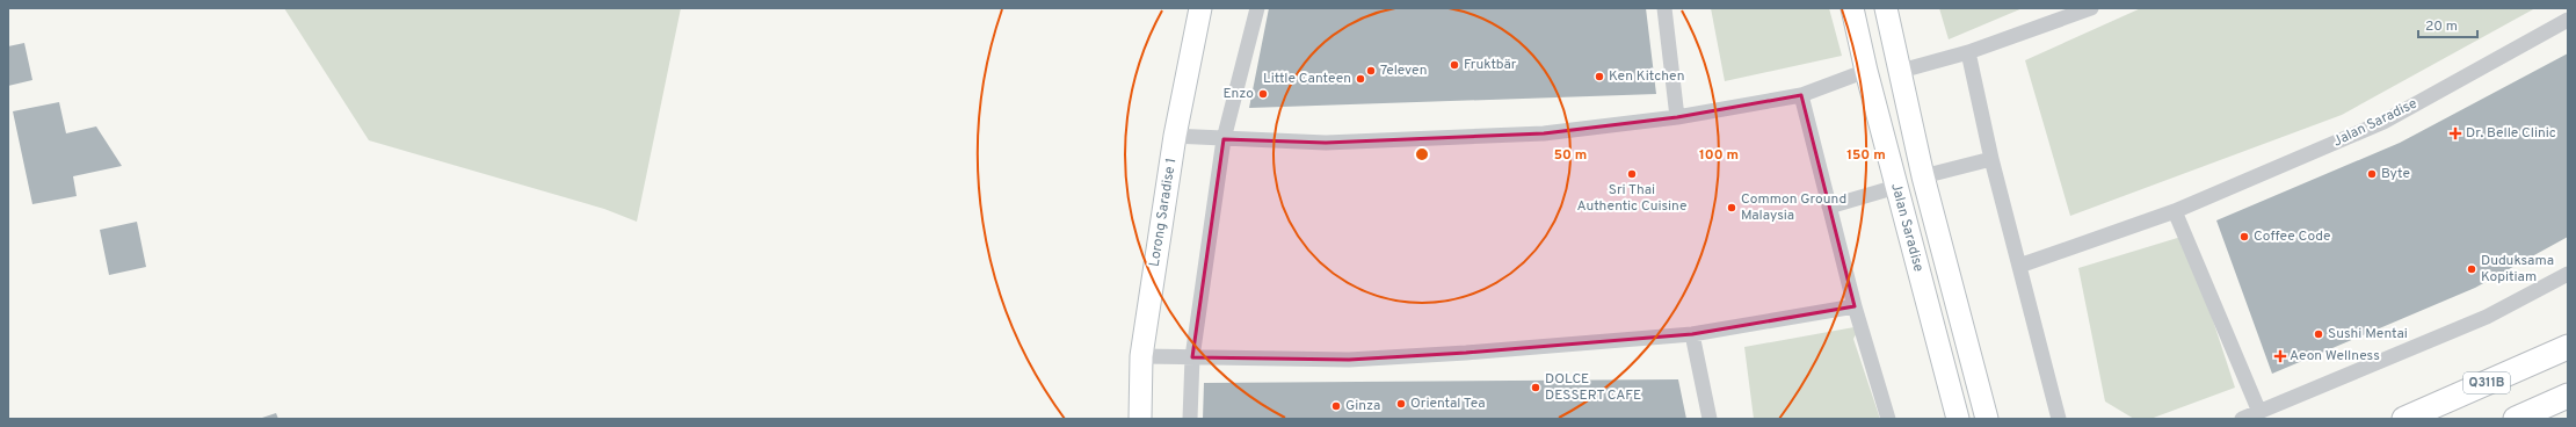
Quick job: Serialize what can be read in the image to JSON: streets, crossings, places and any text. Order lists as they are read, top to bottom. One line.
{"streets":{"main road":["Jalan Saradise","Lorong Saradise 1","Q311B"]},"places":{"other":["Fruktbär","7eleven","Ken Kitchen","Little Canteen","Enzo","Sri Thai Authentic Cuisine","Byte","Common Ground Malaysia","Coffee Code","Duduksama Kopitiam","Sushi Mentai","DOLCE DESSERT CAFE","Oriental Tea","Ginza"],"health":["Dr. Belle Clinic","Aeon Wellness"]},"scale_bar":"20 m","rings":["50 m","100 m","150 m"]}
